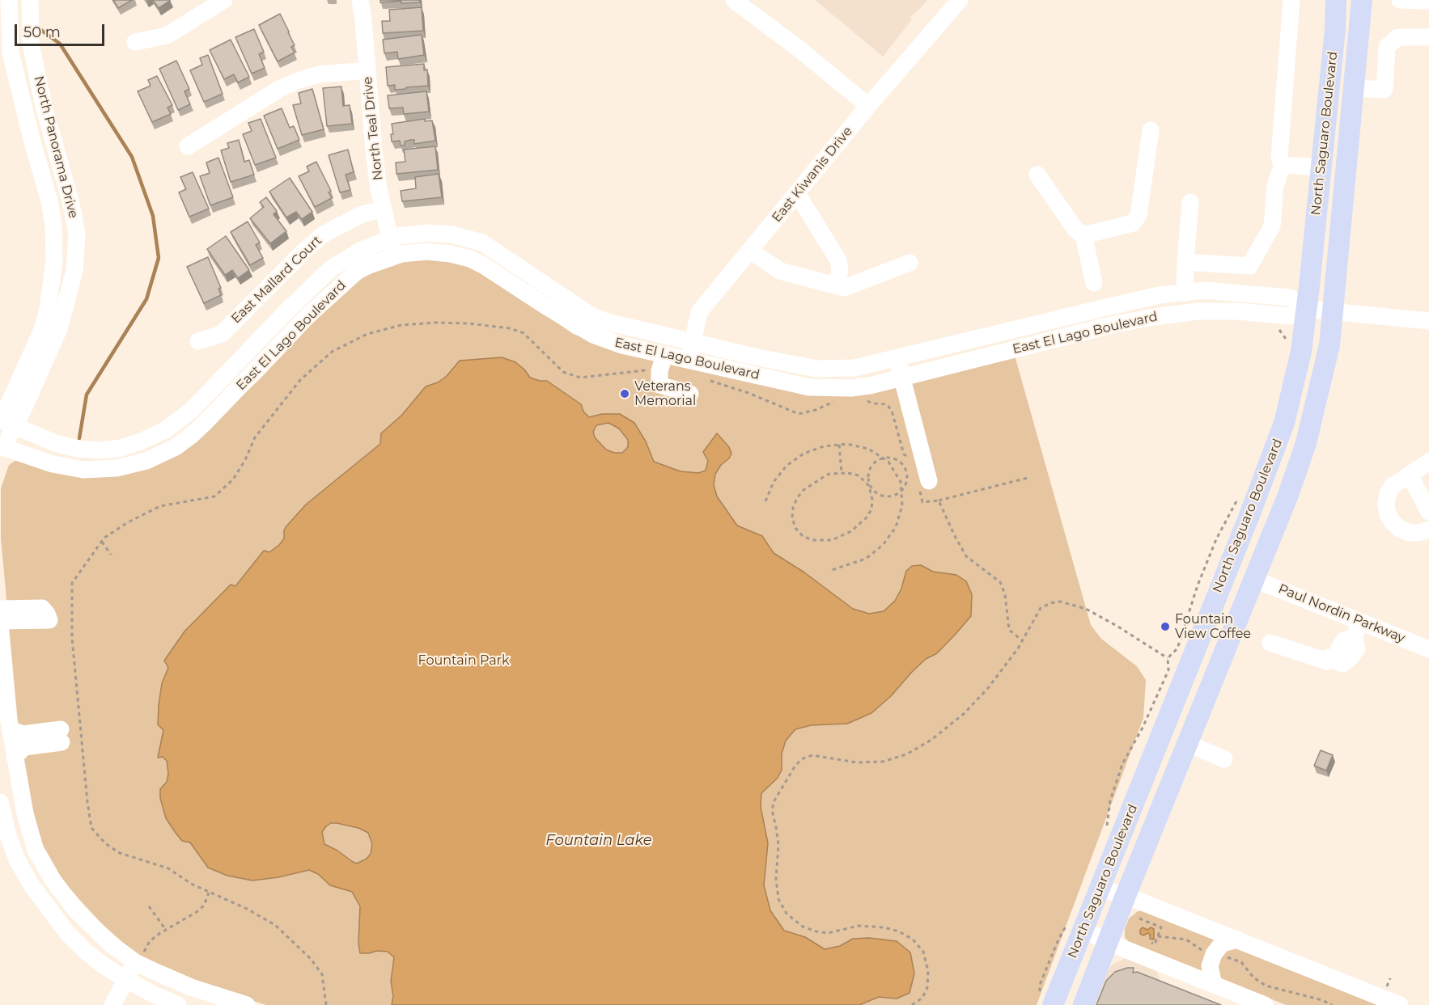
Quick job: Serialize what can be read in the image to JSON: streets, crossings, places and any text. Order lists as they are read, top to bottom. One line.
{"streets":{"main road":["North Saguaro Boulevard"],"street":["North Teal Drive","North Panorama Drive","East Kiwanis Drive","East Mallard Court","East El Lago Boulevard","Paul Nordin Parkway"]},"crossings":[["North Teal Drive","East Mallard Court"],["North Teal Drive","East El Lago Boulevard"],["North Saguaro Boulevard","East El Lago Boulevard"],["North Saguaro Boulevard","Paul Nordin Parkway"],["North Panorama Drive","East El Lago Boulevard"],["East Kiwanis Drive","East El Lago Boulevard"]],"water":["Fountain Lake"],"parks":["Fountain Park"],"places":["Veterans Memorial","Fountain View Coffee"],"scale_bar":"50 m"}
